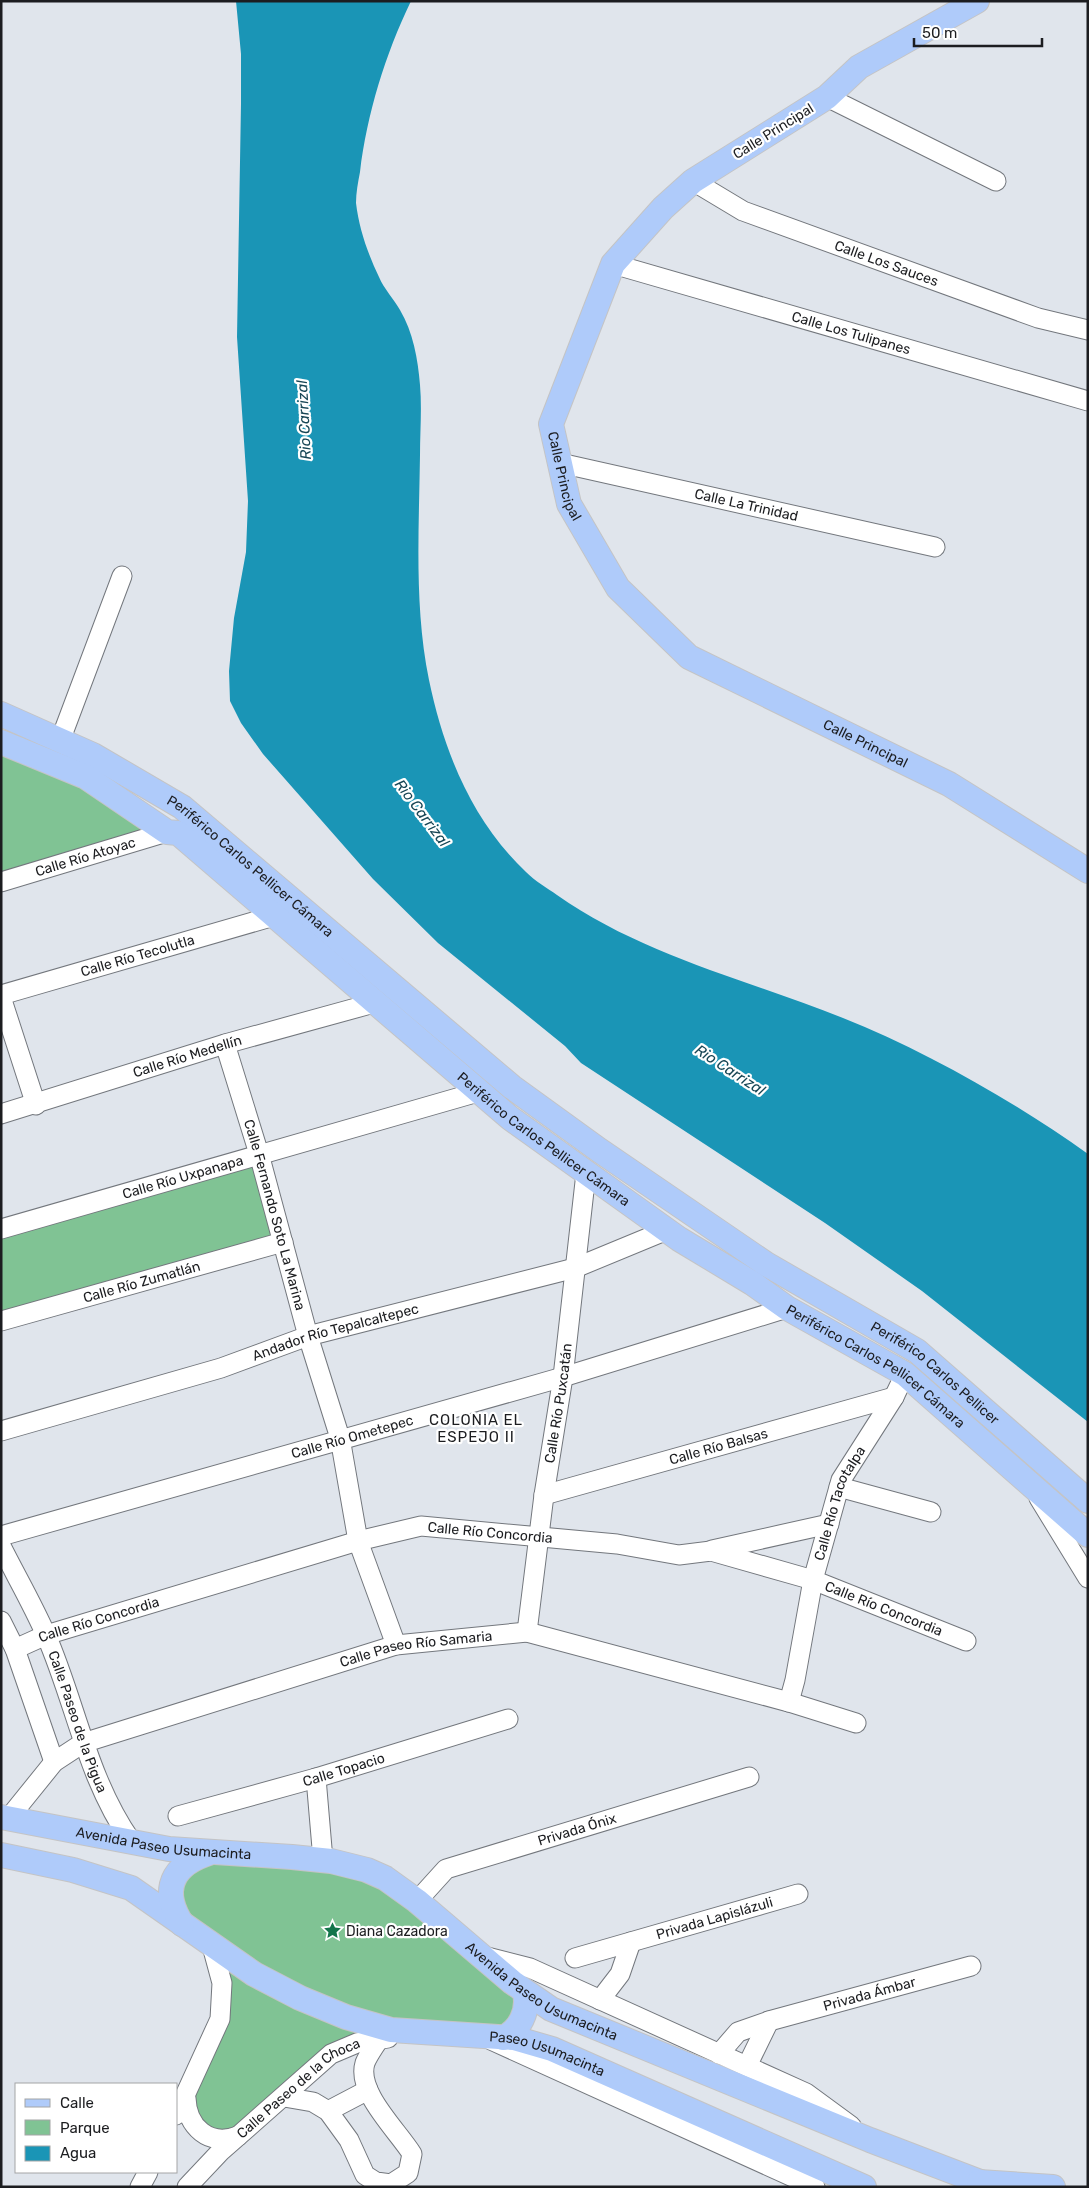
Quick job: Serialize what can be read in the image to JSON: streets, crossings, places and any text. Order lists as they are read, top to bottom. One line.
{"streets":{"main road":["Calle Principal","Periférico Carlos Pellicer Cámara","Periférico Carlos Pellicer","Avenida Paseo Usumacinta","Paseo Usumacinta"],"street":["Calle Los Sauces","Calle Los Tulipanes","Calle La Trinidad","Calle Río Atoyac","Calle Río Tecolutla","Calle Río Medellín","Calle Río Uxpanapa","Calle Fernando Soto La Marina","Calle Río Zumatlán","Andador Río Tepalcaltepec","Calle Río Puxcatán","Calle Río Ometepec","Calle Río Balsas","Calle Río Tacotalpa","Calle Río Concordia","Calle Paseo Río Samaria","Calle Paseo de la Pigua","Calle Topacio","Privada Ónix","Privada Lapislázuli","Privada Ámbar","Calle Paseo de la Choca"]},"crossings":[["Calle Principal","Calle Los Sauces"],["Calle Principal","Calle Los Tulipanes"],["Calle Principal","Calle La Trinidad"],["Calle Río Atoyac","Periférico Carlos Pellicer Cámara"],["Periférico Carlos Pellicer Cámara","Calle Río Tecolutla"],["Periférico Carlos Pellicer Cámara","Calle Río Medellín"],["Periférico Carlos Pellicer Cámara","Calle Río Uxpanapa"],["Periférico Carlos Pellicer Cámara","Andador Río Tepalcaltepec"],["Periférico Carlos Pellicer Cámara","Periférico Carlos Pellicer"],["Periférico Carlos Pellicer Cámara","Calle Río Puxcatán"],["Periférico Carlos Pellicer Cámara","Calle Río Ometepec"],["Periférico Carlos Pellicer Cámara","Calle Río Tacotalpa"],["Calle Río Medellín","Calle Fernando Soto La Marina"],["Calle Río Uxpanapa","Calle Fernando Soto La Marina"],["Calle Fernando Soto La Marina","Calle Río Zumatlán"],["Calle Fernando Soto La Marina","Andador Río Tepalcaltepec"],["Calle Fernando Soto La Marina","Calle Río Ometepec"],["Calle Fernando Soto La Marina","Calle Río Concordia"],["Calle Fernando Soto La Marina","Calle Paseo Río Samaria"],["Andador Río Tepalcaltepec","Calle Río Puxcatán"],["Calle Río Puxcatán","Calle Río Ometepec"],["Calle Río Puxcatán","Calle Río Balsas"],["Calle Río Puxcatán","Calle Río Concordia"],["Calle Río Puxcatán","Calle Paseo Río Samaria"],["Calle Río Balsas","Calle Río Tacotalpa"],["Calle Río Tacotalpa","Calle Río Concordia"],["Calle Río Tacotalpa","Calle Paseo Río Samaria"],["Calle Río Concordia","Calle Paseo de la Pigua"],["Calle Paseo Río Samaria","Calle Paseo de la Pigua"],["Calle Paseo Río Samaria","Avenida Paseo Usumacinta"],["Calle Paseo de la Pigua","Avenida Paseo Usumacinta"],["Privada Ónix","Avenida Paseo Usumacinta"],["Paseo Usumacinta","Calle Paseo de la Choca"]],"districts":["COLONIA EL ESPEJO II"],"water":["Rio Carrizal"],"places":{"place":["Diana Cazadora"]},"legend":["Calle","Parque","Agua"],"scale_bar":"50 m"}
